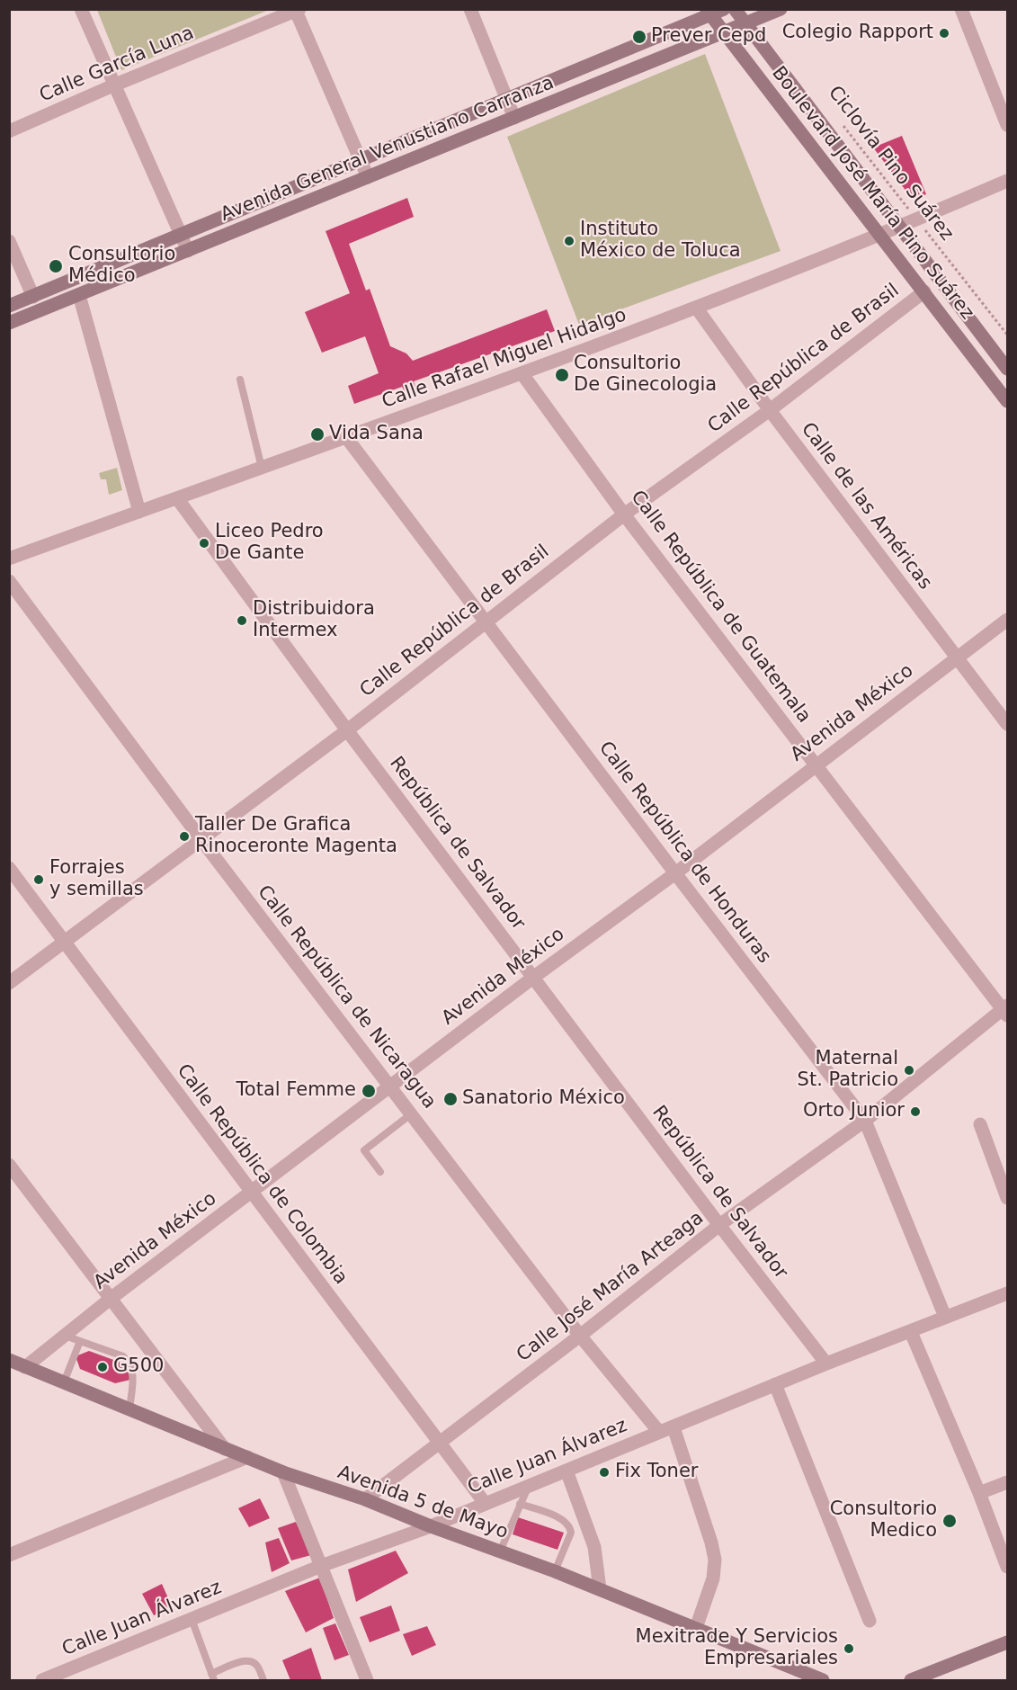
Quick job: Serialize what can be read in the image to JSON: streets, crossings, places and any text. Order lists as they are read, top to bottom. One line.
{"streets":{"main road":["Avenida General Venustiano Carranza","Boulevard José María Pino Suárez","Avenida 5 de Mayo"],"street":["Calle García Luna","Calle Rafael Miguel Hidalgo","Calle República de Brasil","Calle de las Américas","Calle República de Guatemala","Avenida México","República de Salvador","Calle República de Honduras","Calle República de Nicaragua","Calle República de Colombia","Calle José María Arteaga","Calle Juan Álvarez"],"path":["Ciclovía Pino Suárez"]},"crossings":[["Avenida General Venustiano Carranza","Boulevard José María Pino Suárez"],["Ciclovía Pino Suárez","Calle Rafael Miguel Hidalgo"],["Boulevard José María Pino Suárez","Calle Rafael Miguel Hidalgo"],["Boulevard José María Pino Suárez","Calle República de Brasil"],["Calle Rafael Miguel Hidalgo","Calle de las Américas"],["Calle Rafael Miguel Hidalgo","Calle República de Guatemala"],["Calle Rafael Miguel Hidalgo","República de Salvador"],["Calle Rafael Miguel Hidalgo","Calle República de Honduras"],["Calle República de Brasil","Calle de las Américas"],["Calle República de Brasil","Calle República de Guatemala"],["Calle República de Brasil","República de Salvador"],["Calle República de Brasil","Calle República de Honduras"],["Calle República de Brasil","Calle República de Nicaragua"],["Calle República de Brasil","Calle República de Colombia"],["Calle de las Américas","Avenida México"],["Calle República de Guatemala","Avenida México"],["Calle República de Guatemala","Calle José María Arteaga"],["Avenida México","República de Salvador"],["Avenida México","Calle República de Honduras"],["Avenida México","Calle República de Nicaragua"],["Avenida México","Calle República de Colombia"],["Avenida México","Avenida 5 de Mayo"],["República de Salvador","Calle José María Arteaga"],["República de Salvador","Calle Juan Álvarez"],["Calle República de Honduras","Calle José María Arteaga"],["Calle República de Honduras","Calle Juan Álvarez"],["Calle República de Nicaragua","Calle José María Arteaga"],["Calle República de Nicaragua","Calle Juan Álvarez"],["Calle República de Colombia","Calle José María Arteaga"],["Calle República de Colombia","Calle Juan Álvarez"],["Calle José María Arteaga","Avenida 5 de Mayo"],["Calle Juan Álvarez","Avenida 5 de Mayo"]],"places":["Colegio Rapport","Prever Cepd","Instituto México de Toluca","Consultorio Médico","Consultorio De Ginecologia","Vida Sana","Liceo Pedro De Gante","Distribuidora Intermex","Taller De Grafica Rinoceronte Magenta","Forrajes y semillas","Maternal St. Patricio","Total Femme","Sanatorio México","Orto Junior","G500","Fix Toner","Consultorio Medico","Mexitrade Y Servicios Empresariales"]}
